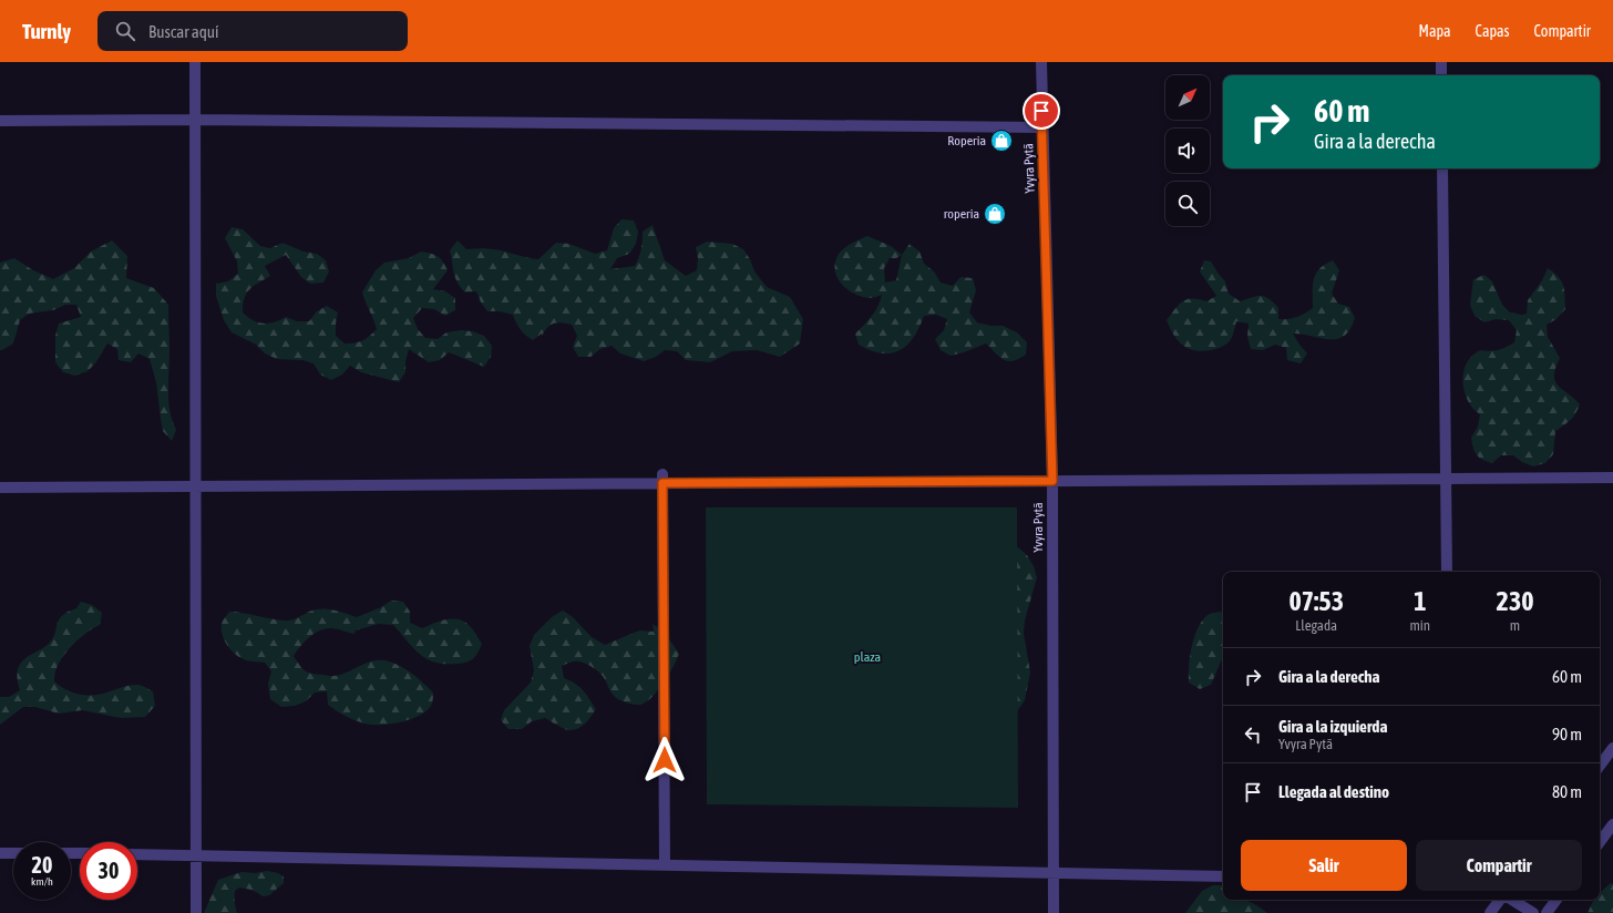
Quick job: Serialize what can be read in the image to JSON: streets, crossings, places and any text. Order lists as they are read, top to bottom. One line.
{"streets":{"street":["Yvyra Pytã"]},"parks":["plaza"],"places":{"shop":["Roperia","roperia"]},"north":"top right","page":{"header":"Turnly","search":"Buscar aquí","nav":["Mapa","Capas","Compartir"],"turn":["60 m","Gira a la derecha"],"eta":["07:53","Llegada","1","min","230","m"],"list":[{"name":"Gira a la derecha","value":"60 m"},{"name":"Gira a la izquierda","note":"Yvyra Pytã","value":"90 m"},{"name":"Llegada al destino","value":"80 m"}],"buttons":["Salir","Compartir"],"speed":"20 km/h","limit":"30"}}
